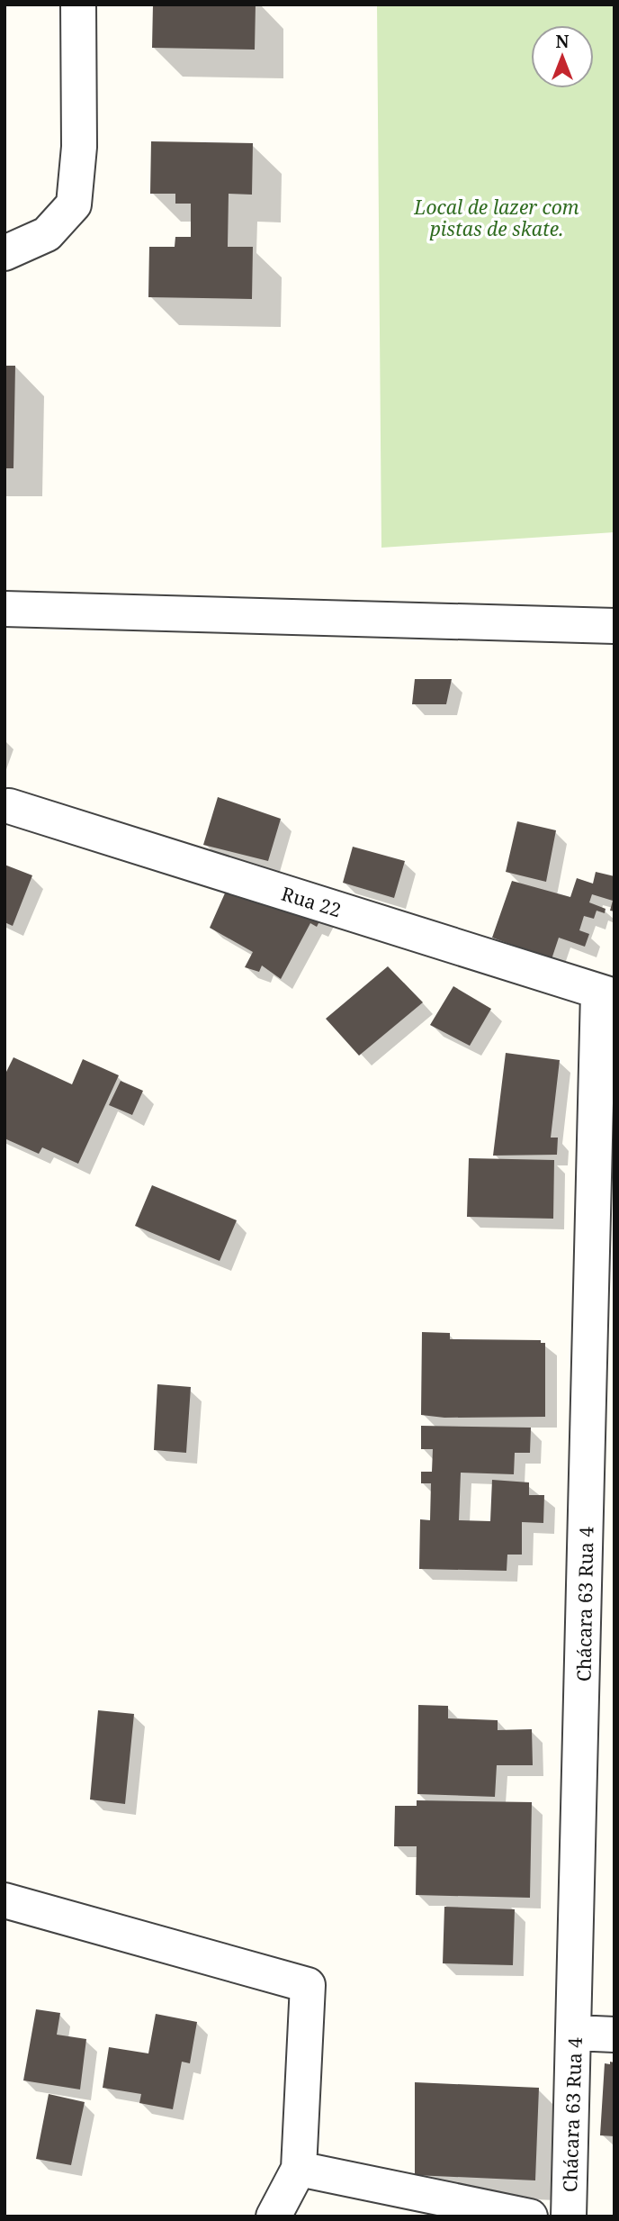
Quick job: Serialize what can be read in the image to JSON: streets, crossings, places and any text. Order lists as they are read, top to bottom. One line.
{"streets":{"street":["Rua 22","Chácara 63 Rua 4"]},"crossings":[["Rua 22","Chácara 63 Rua 4"]],"parks":["Local de lazer com pistas de skate."],"north":"top"}
